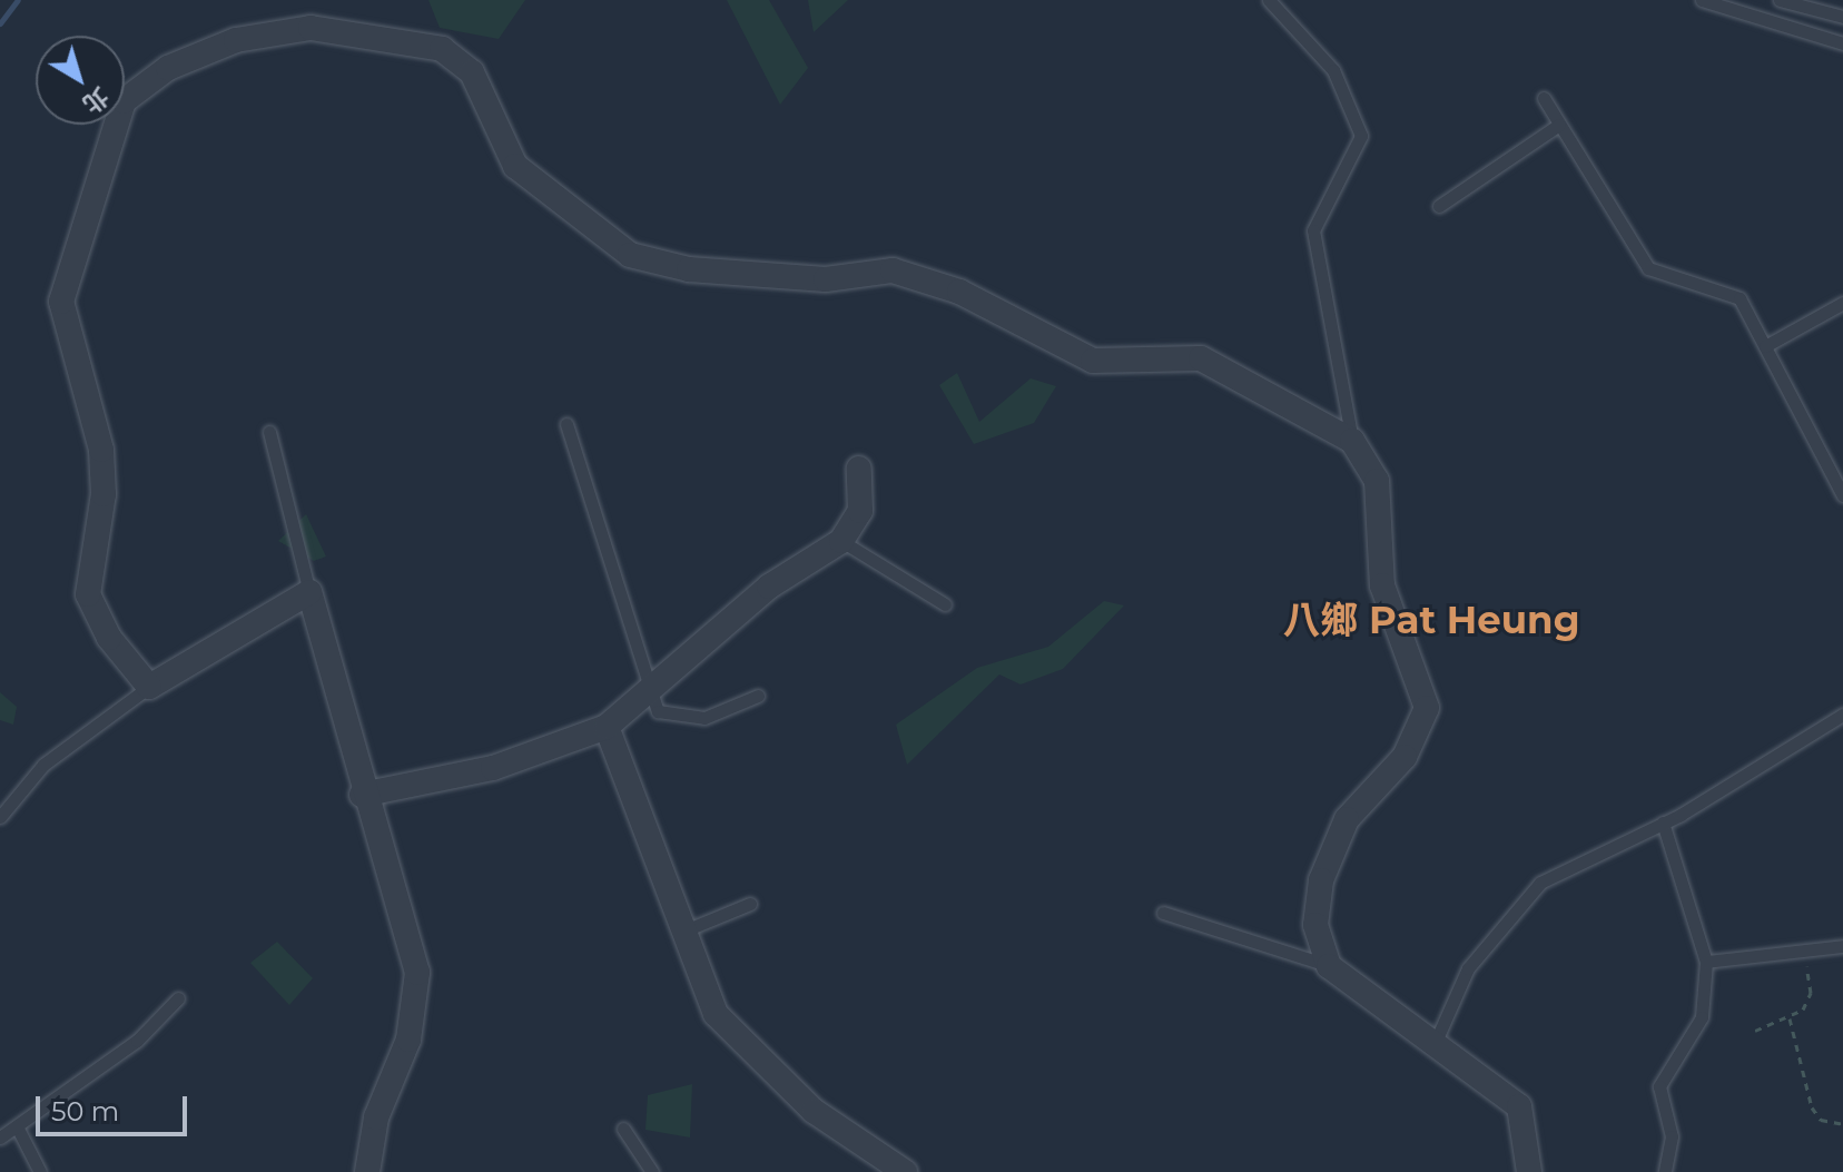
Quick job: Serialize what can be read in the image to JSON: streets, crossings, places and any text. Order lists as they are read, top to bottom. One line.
{"districts":["八鄉 Pat Heung"],"scale_bar":"50 m","north":"bottom right"}
